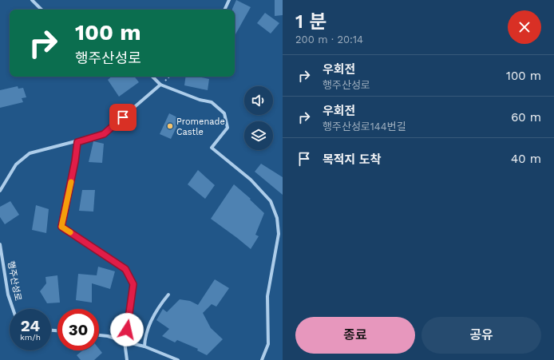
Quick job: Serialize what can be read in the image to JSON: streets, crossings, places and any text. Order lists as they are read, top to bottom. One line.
{"streets":{"street":["행주산성로"]},"places":["Promenade Castle"],"page":{"heading":["1 분","200 m · 20:14"],"turn":["100 m","행주산성로"],"list":[{"name":"우회전","note":"행주산성로","value":"100 m"},{"name":"우회전","note":"행주산성로144번길","value":"60 m"},{"name":"목적지 도착","value":"40 m"}],"speed":"24 km/h","limit":"30","buttons":["종료","공유"]}}
